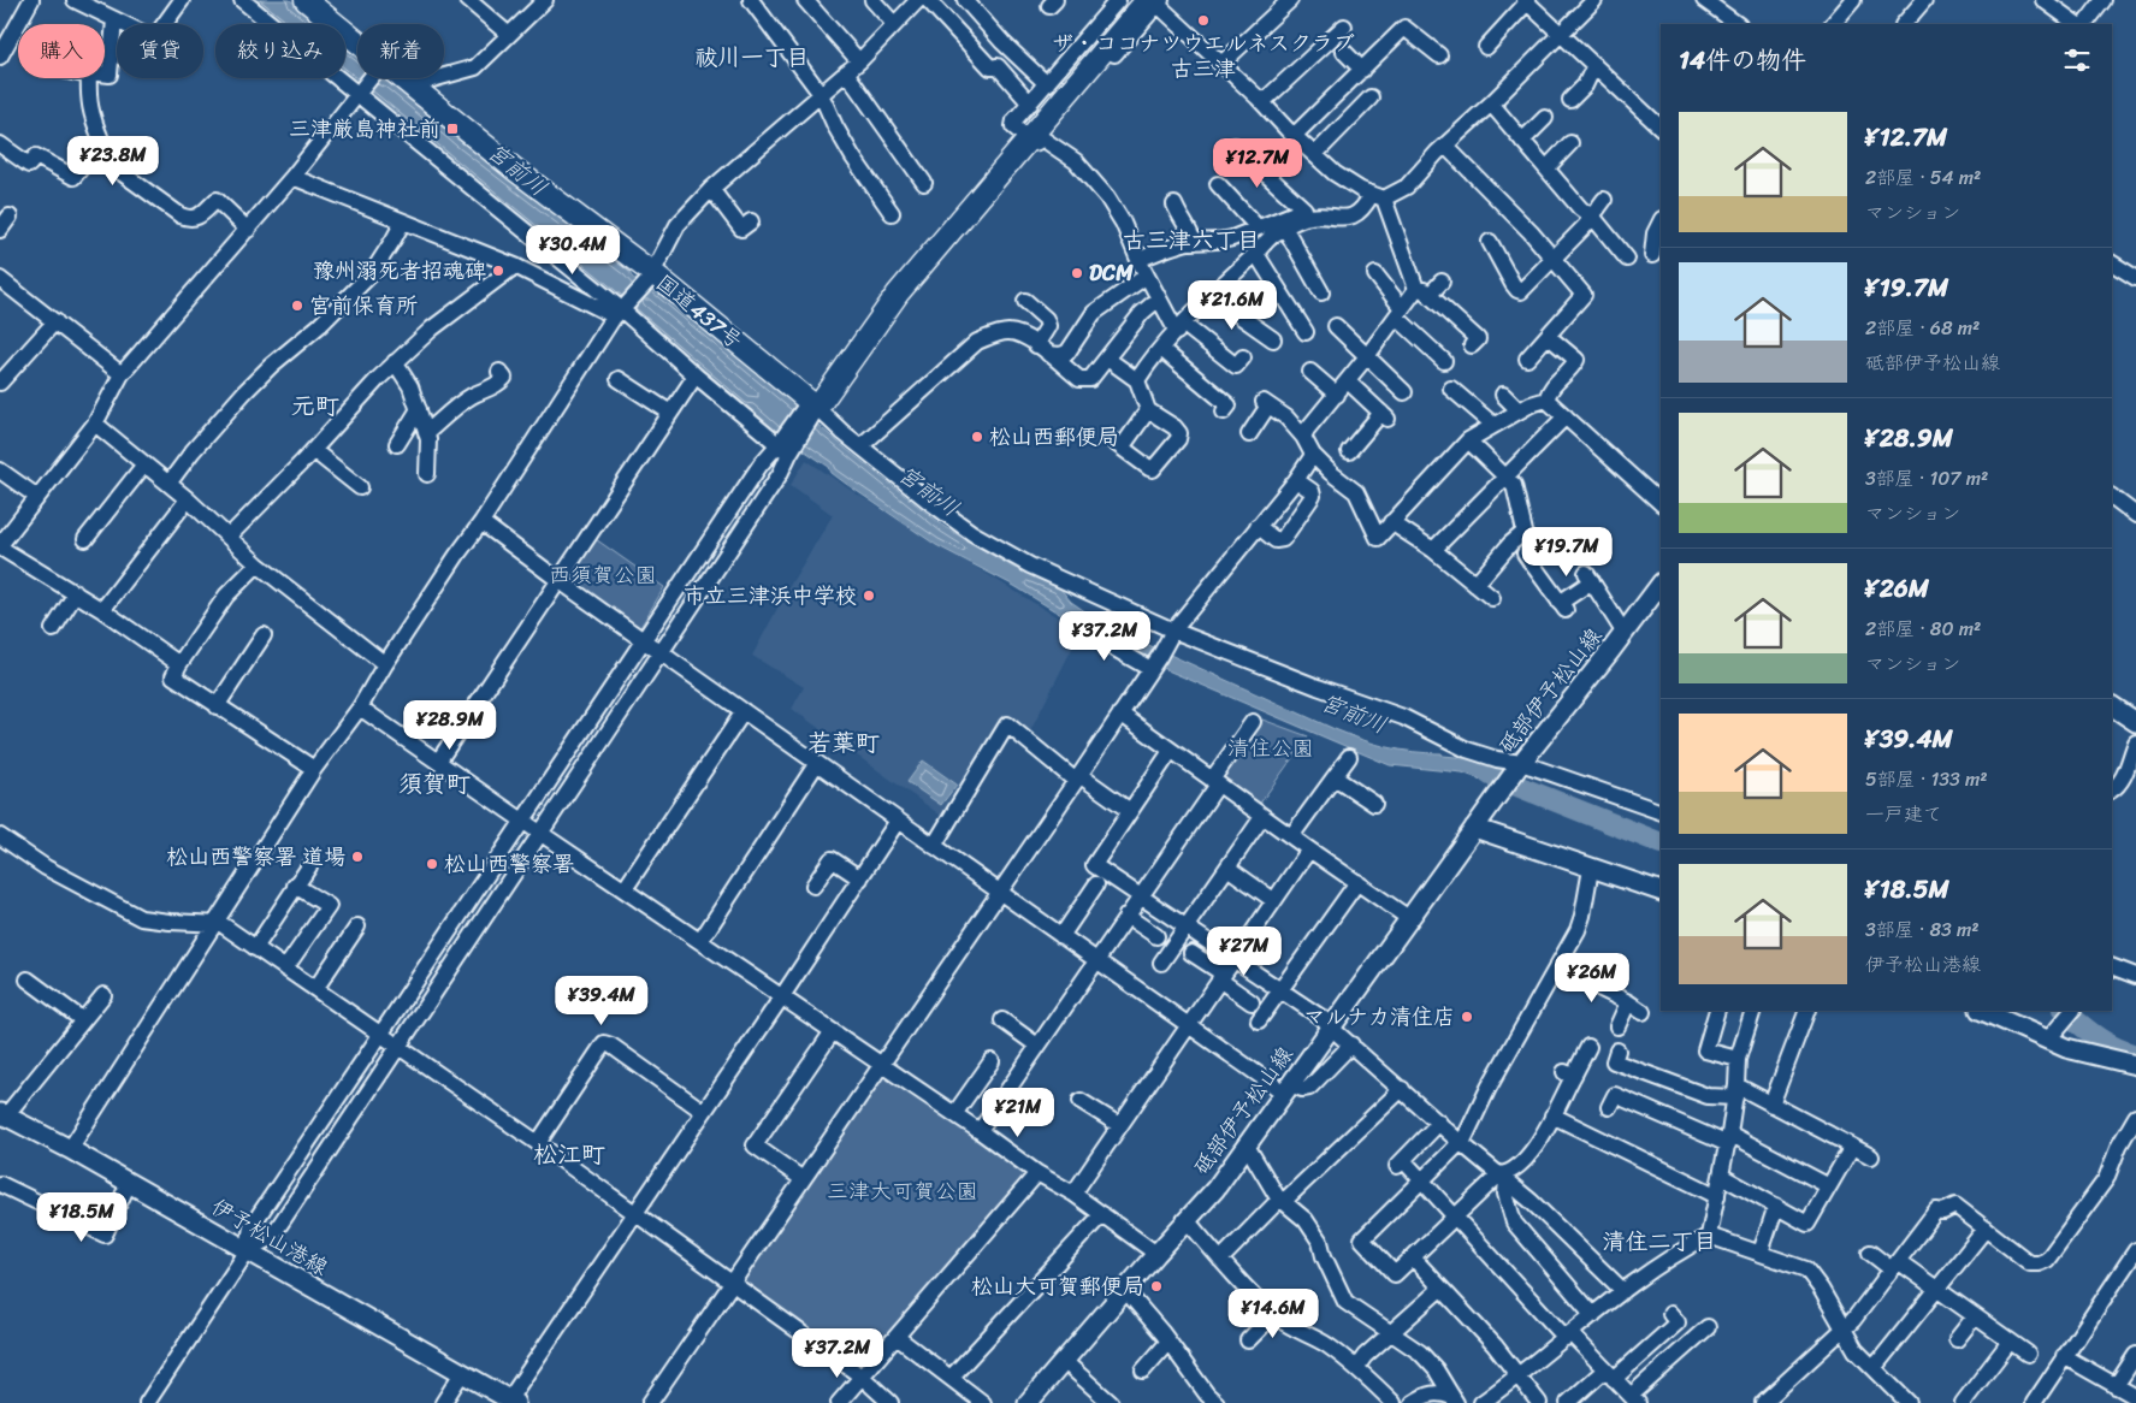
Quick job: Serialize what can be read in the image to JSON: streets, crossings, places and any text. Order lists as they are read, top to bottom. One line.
{"streets":{"highway":["国道437号"],"main road":["砥部伊予松山線","伊予松山港線"]},"districts":["祓川一丁目","古三津六丁目","元町","若葉町","須賀町","松江町","清住二丁目"],"water":["宮前川"],"parks":["西須賀公園","清住公園","三津大可賀公園"],"places":{"other":["ザ・ココナツウエルネスクラブ 古三津","豫州溺死者招魂碑","DCM","宮前保育所","松山西郵便局","市立三津浜中学校","松山西警察署 道場","松山西警察署","マルナカ清住店","松山大可賀郵便局"],"transit":["三津厳島神社前"]},"page":{"chip":["購入","賃貸","絞り込み","新着"],"heading":"14件の物件","list":[{"name":"¥12.7M","note":"2部屋 · 54 m² · マンション"},{"name":"¥19.7M","note":"2部屋 · 68 m² · 砥部伊予松山線"},{"name":"¥28.9M","note":"3部屋 · 107 m² · マンション"},{"name":"¥26M","note":"2部屋 · 80 m² · マンション"},{"name":"¥39.4M","note":"5部屋 · 133 m² · 一戸建て"},{"name":"¥18.5M","note":"3部屋 · 83 m² · 伊予松山港線"}],"price":["¥23.8M","¥12.7M","¥30.4M","¥21.6M","¥19.7M","¥37.2M","¥28.9M","¥27M","¥26M","¥39.4M","¥21M","¥18.5M","¥14.6M","¥37.2M"]}}
